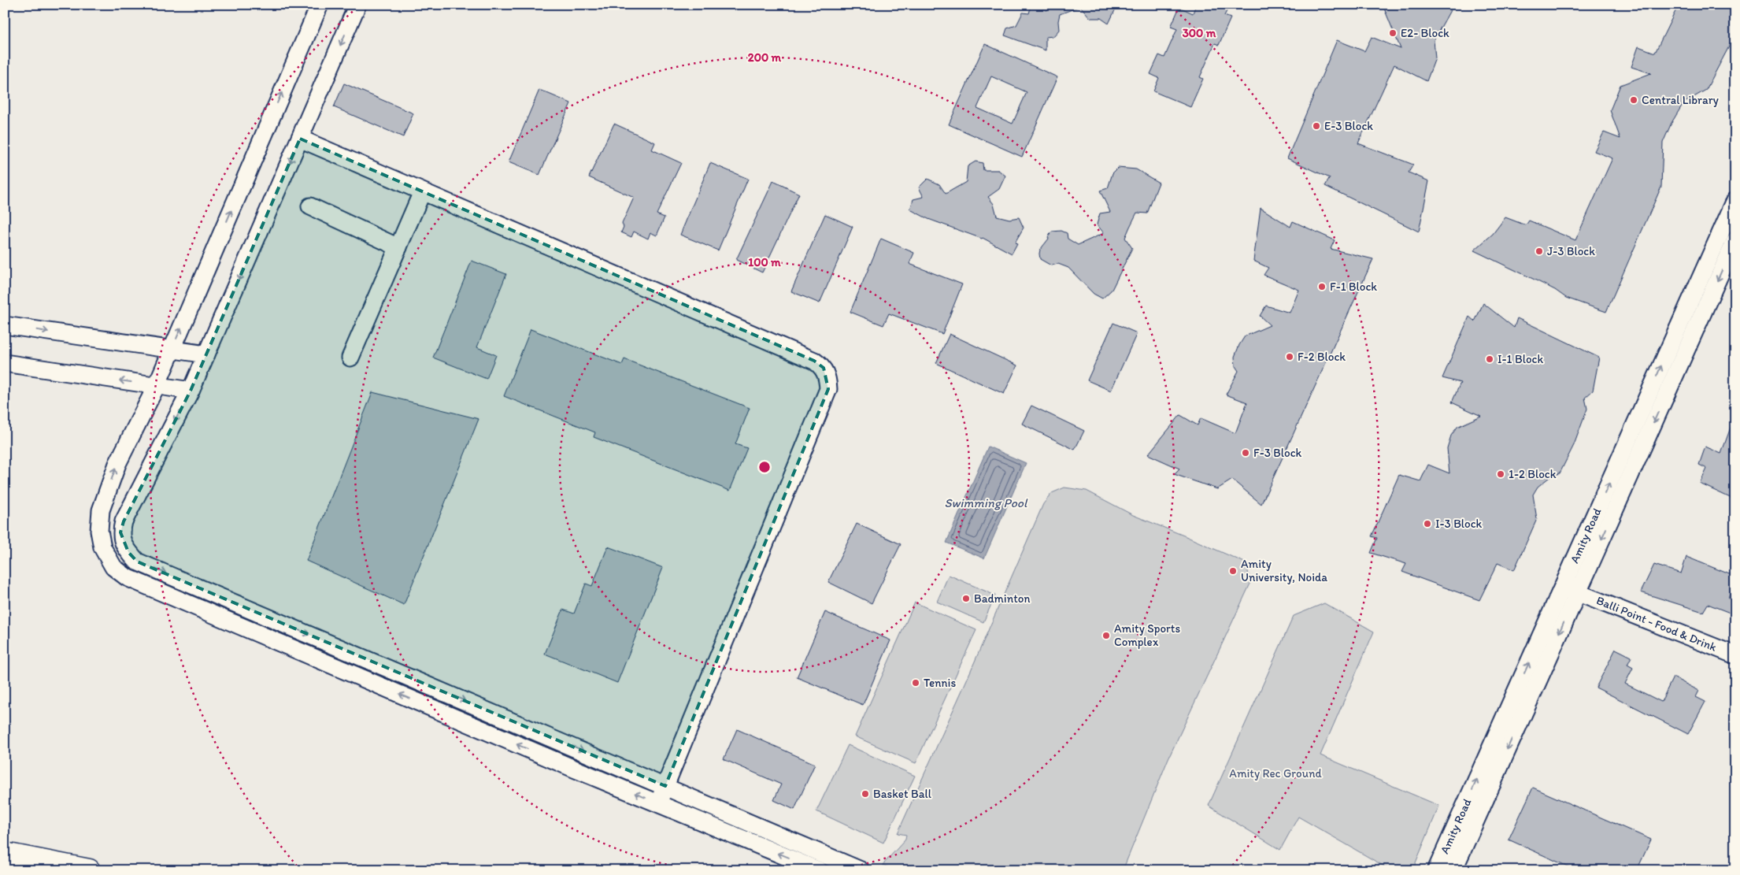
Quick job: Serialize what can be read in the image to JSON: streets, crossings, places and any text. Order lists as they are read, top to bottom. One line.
{"streets":{"street":["Amity Road","Balli Point - Food & Drink"]},"crossings":[["Amity Road","Balli Point - Food & Drink"]],"water":["Swimming Pool"],"parks":["Amity Rec Ground"],"places":["E2- Block","Central Library","E-3 Block","J-3 Block","F-1 Block","F-2 Block","I-1 Block","F-3 Block","1-2 Block","I-3 Block","Amity University, Noida","Badminton","Amity Sports Complex","Tennis","Basket Ball"],"rings":["300 m","200 m","100 m"]}
